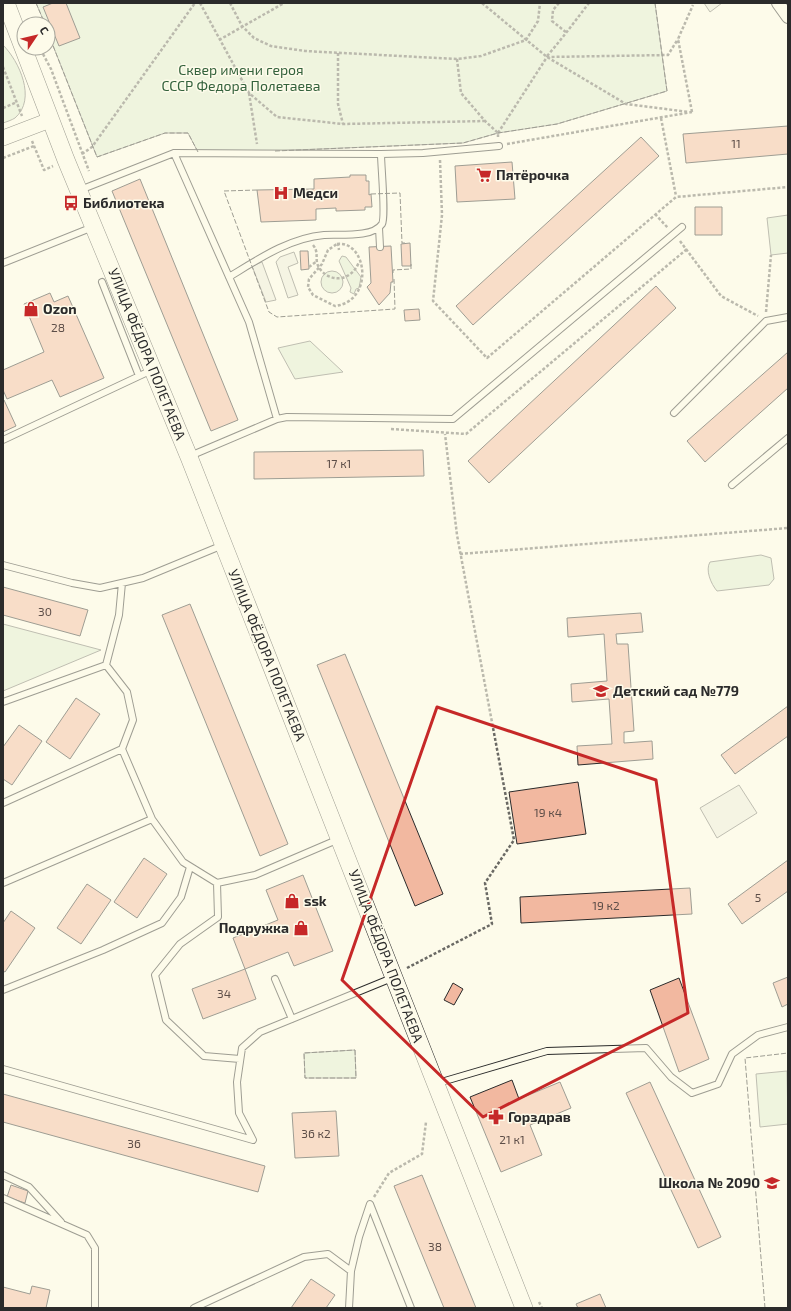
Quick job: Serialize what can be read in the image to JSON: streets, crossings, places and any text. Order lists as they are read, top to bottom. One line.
{"streets":{"main road":["УЛИЦА ФЁДОРА ПОЛЕТАЕВА"]},"parks":["Сквер имени героя СССР Федора Полетаева"],"places":{"supermarket":["Пятёрочка"],"hospital":["Медси"],"bus stop":["Библиотека"],"shop":["Ozon","ssk","Подружка"],"school or university":["Детский сад №779","Школа № 2090"],"pharmacy":["Горздрав"]},"house_numbers":["11","28","17 к1","30","19 к4","5","19 к2","34","36 к2","21 к1","36","38"],"north":"top right"}
